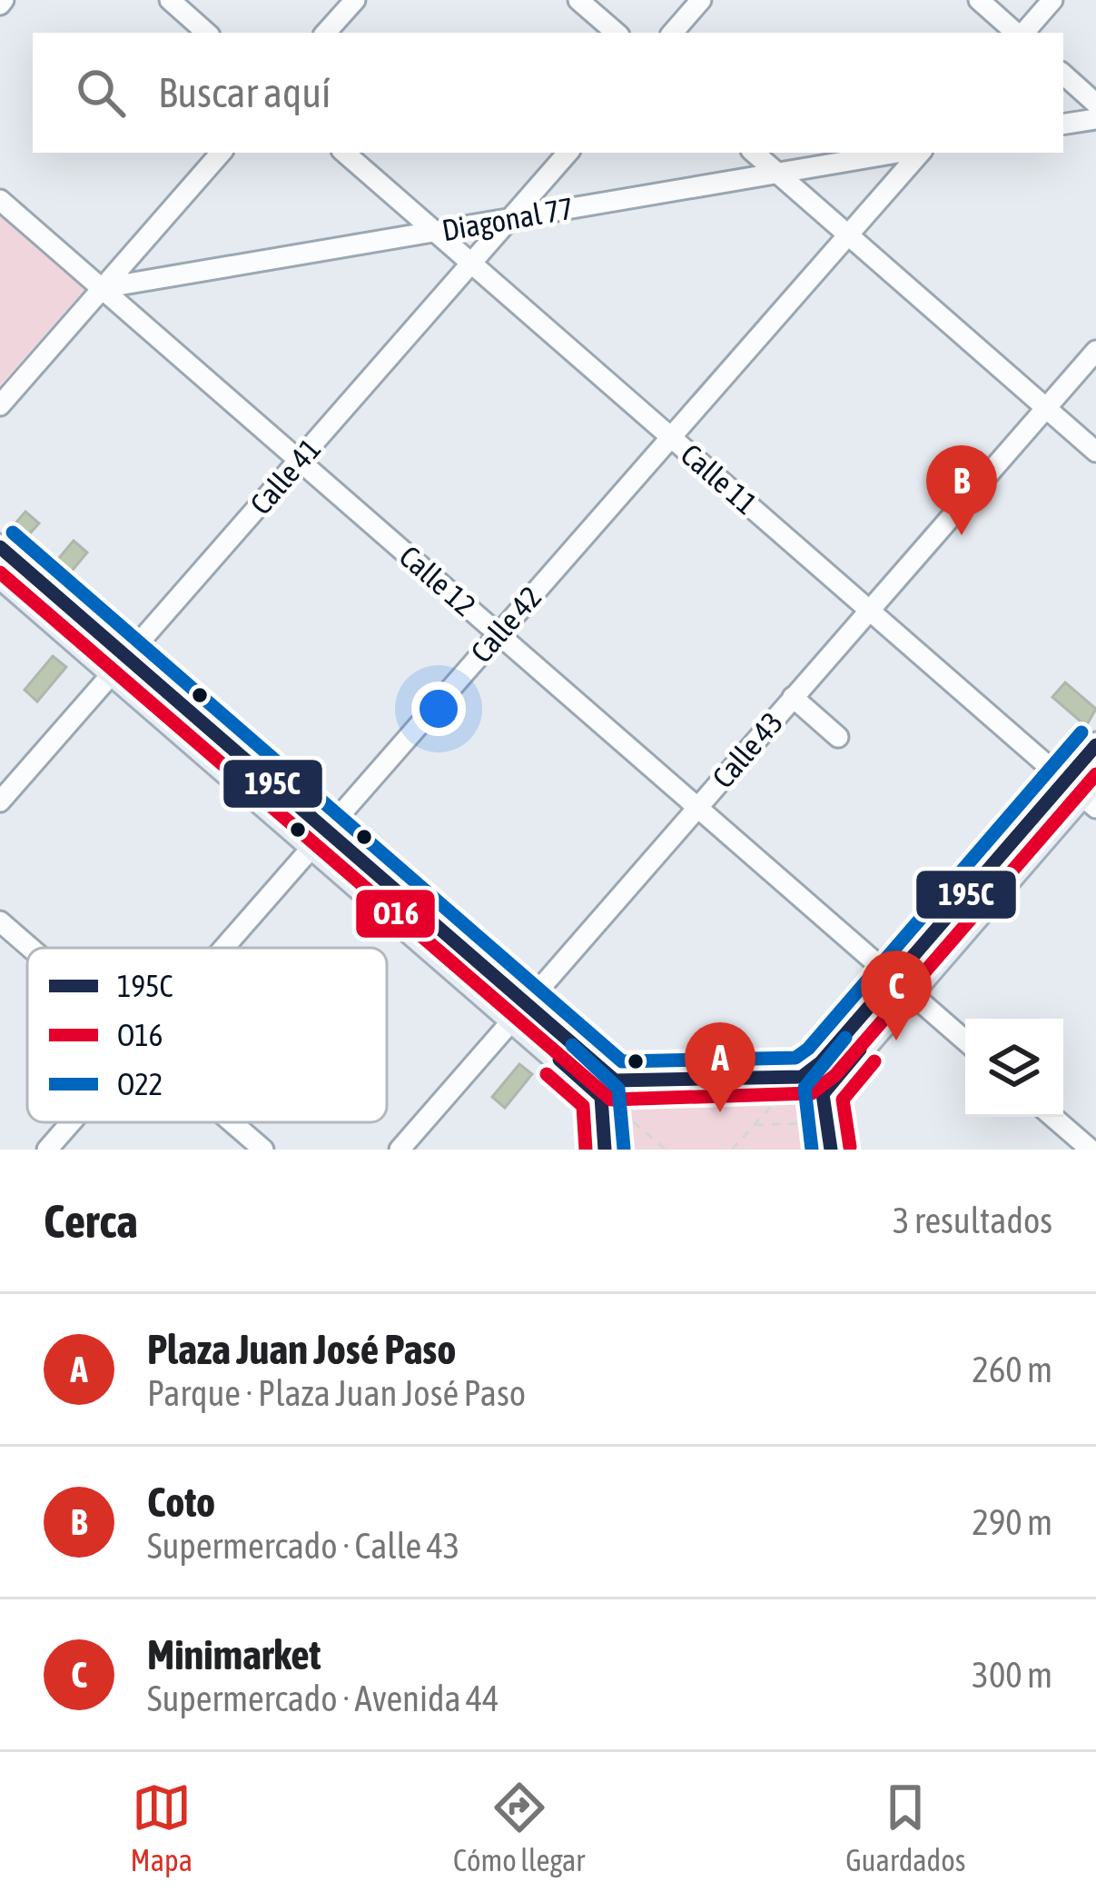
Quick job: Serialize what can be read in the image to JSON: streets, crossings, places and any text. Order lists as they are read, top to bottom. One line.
{"streets":{"street":["Diagonal 77","Calle 41","Calle 11","Calle 12","Calle 42","Calle 43"]},"crossings":[["Diagonal 77","Calle 41"],["Diagonal 77","Calle 11"],["Diagonal 77","Calle 12"],["Calle 41","Calle 11"],["Calle 41","Calle 12"],["Calle 11","Calle 42"],["Calle 11","Calle 43"],["Calle 12","Calle 42"],["Calle 12","Calle 43"]],"lines":["transit line O22","transit line 195C","transit line O16"],"legend":["195C","O16","O22"],"page":{"search":"Buscar aquí","pins":["B","C","A"],"heading":["Cerca","3 resultados"],"list":[{"mark":"A","name":"Plaza Juan José Paso","note":"Parque · Plaza Juan José Paso","value":"260 m"},{"mark":"B","name":"Coto","note":"Supermercado · Calle 43","value":"290 m"},{"mark":"C","name":"Minimarket","note":"Supermercado · Avenida 44","value":"300 m"}],"nav":["Mapa","Cómo llegar","Guardados"]}}
